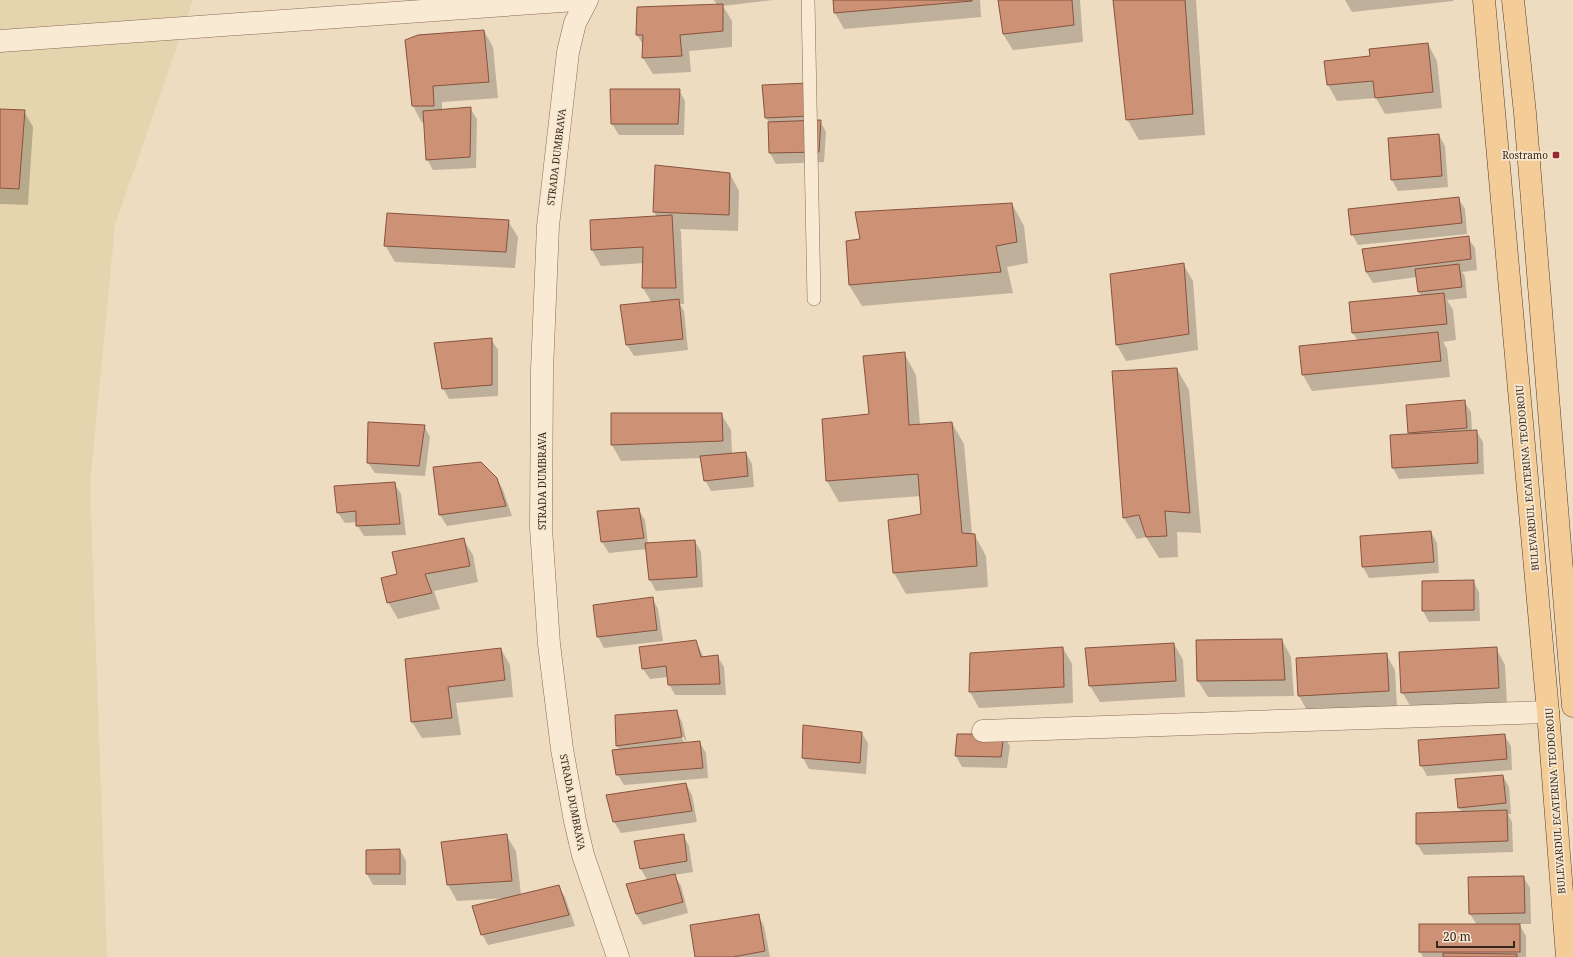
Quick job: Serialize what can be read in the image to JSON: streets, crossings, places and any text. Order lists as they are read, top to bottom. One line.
{"streets":{"main road":["BULEVARDUL ECATERINA TEODOROIU"],"street":["STRADA DUMBRAVA"]},"places":{"transit":["Rostramo"]},"scale_bar":"20 m"}
